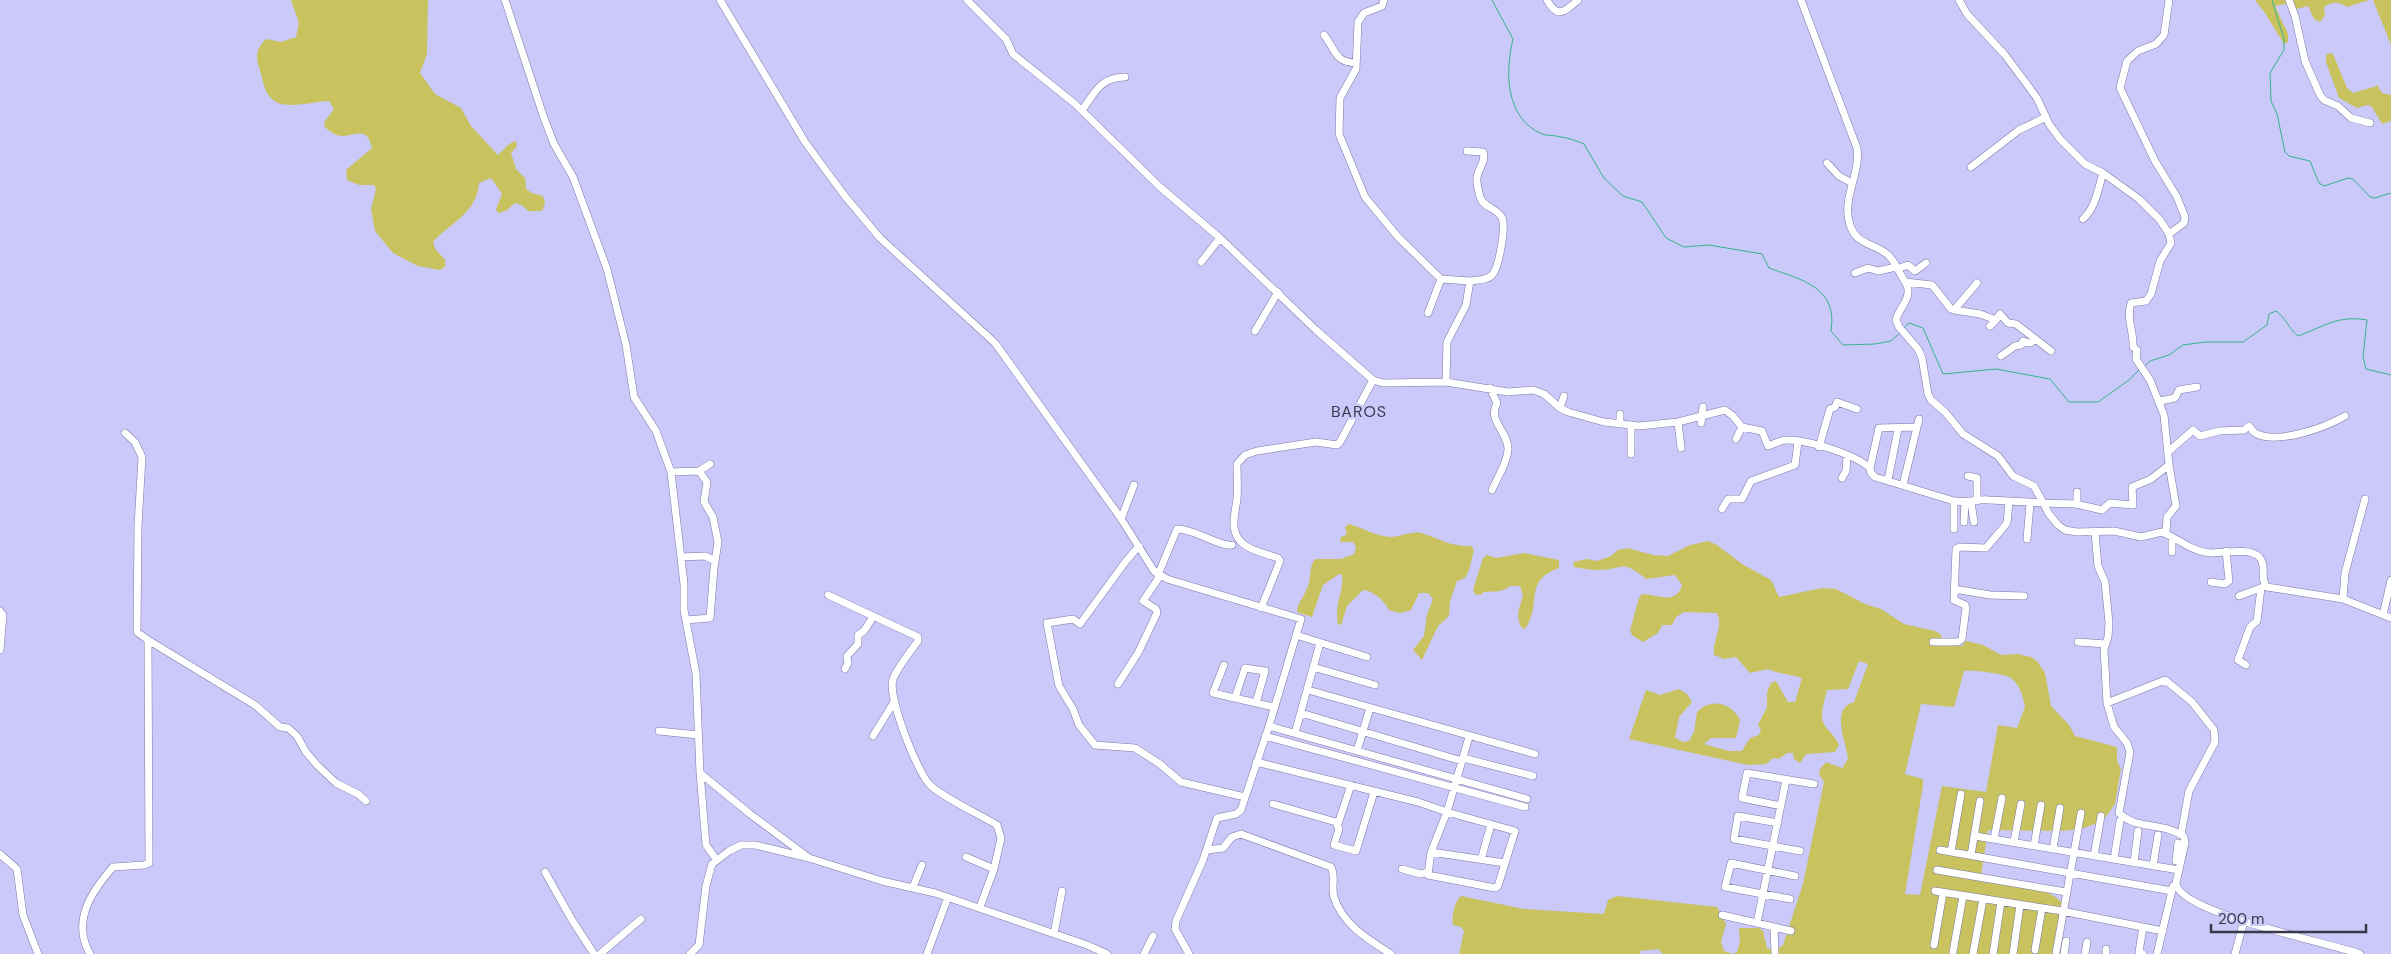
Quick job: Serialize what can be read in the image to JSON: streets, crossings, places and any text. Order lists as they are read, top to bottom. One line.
{"districts":["BAROS"],"scale_bar":"200 m"}
